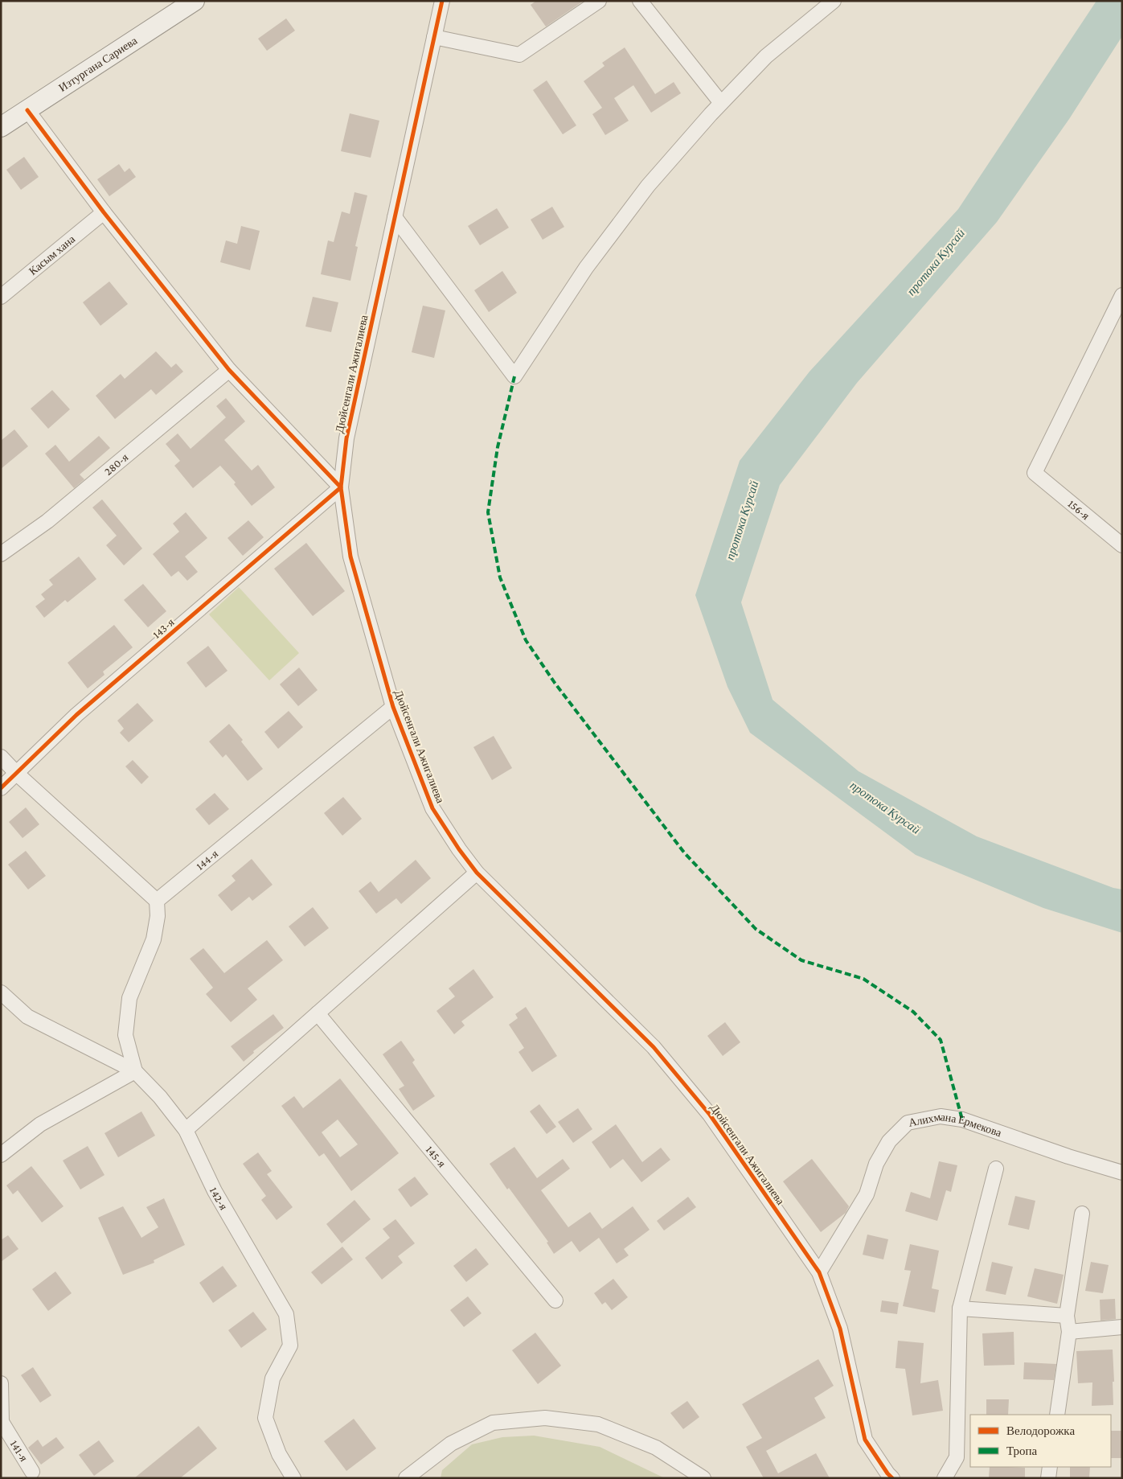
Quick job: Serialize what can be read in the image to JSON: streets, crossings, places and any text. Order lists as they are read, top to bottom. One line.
{"streets":{"street":["Изтургана Сариева","Касым хана","Дюйсенгали Ажигалиева","280-я","156-я","143-я","144-я","Алихмана Ермекова","145-я","142-я","141-я"]},"crossings":[["Дюйсенгали Ажигалиева","143-я"],["Дюйсенгали Ажигалиева","144-я"],["Дюйсенгали Ажигалиева","Алихмана Ермекова"]],"water":["протока Курсай"],"legend":["Велодорожка","Тропа"]}
